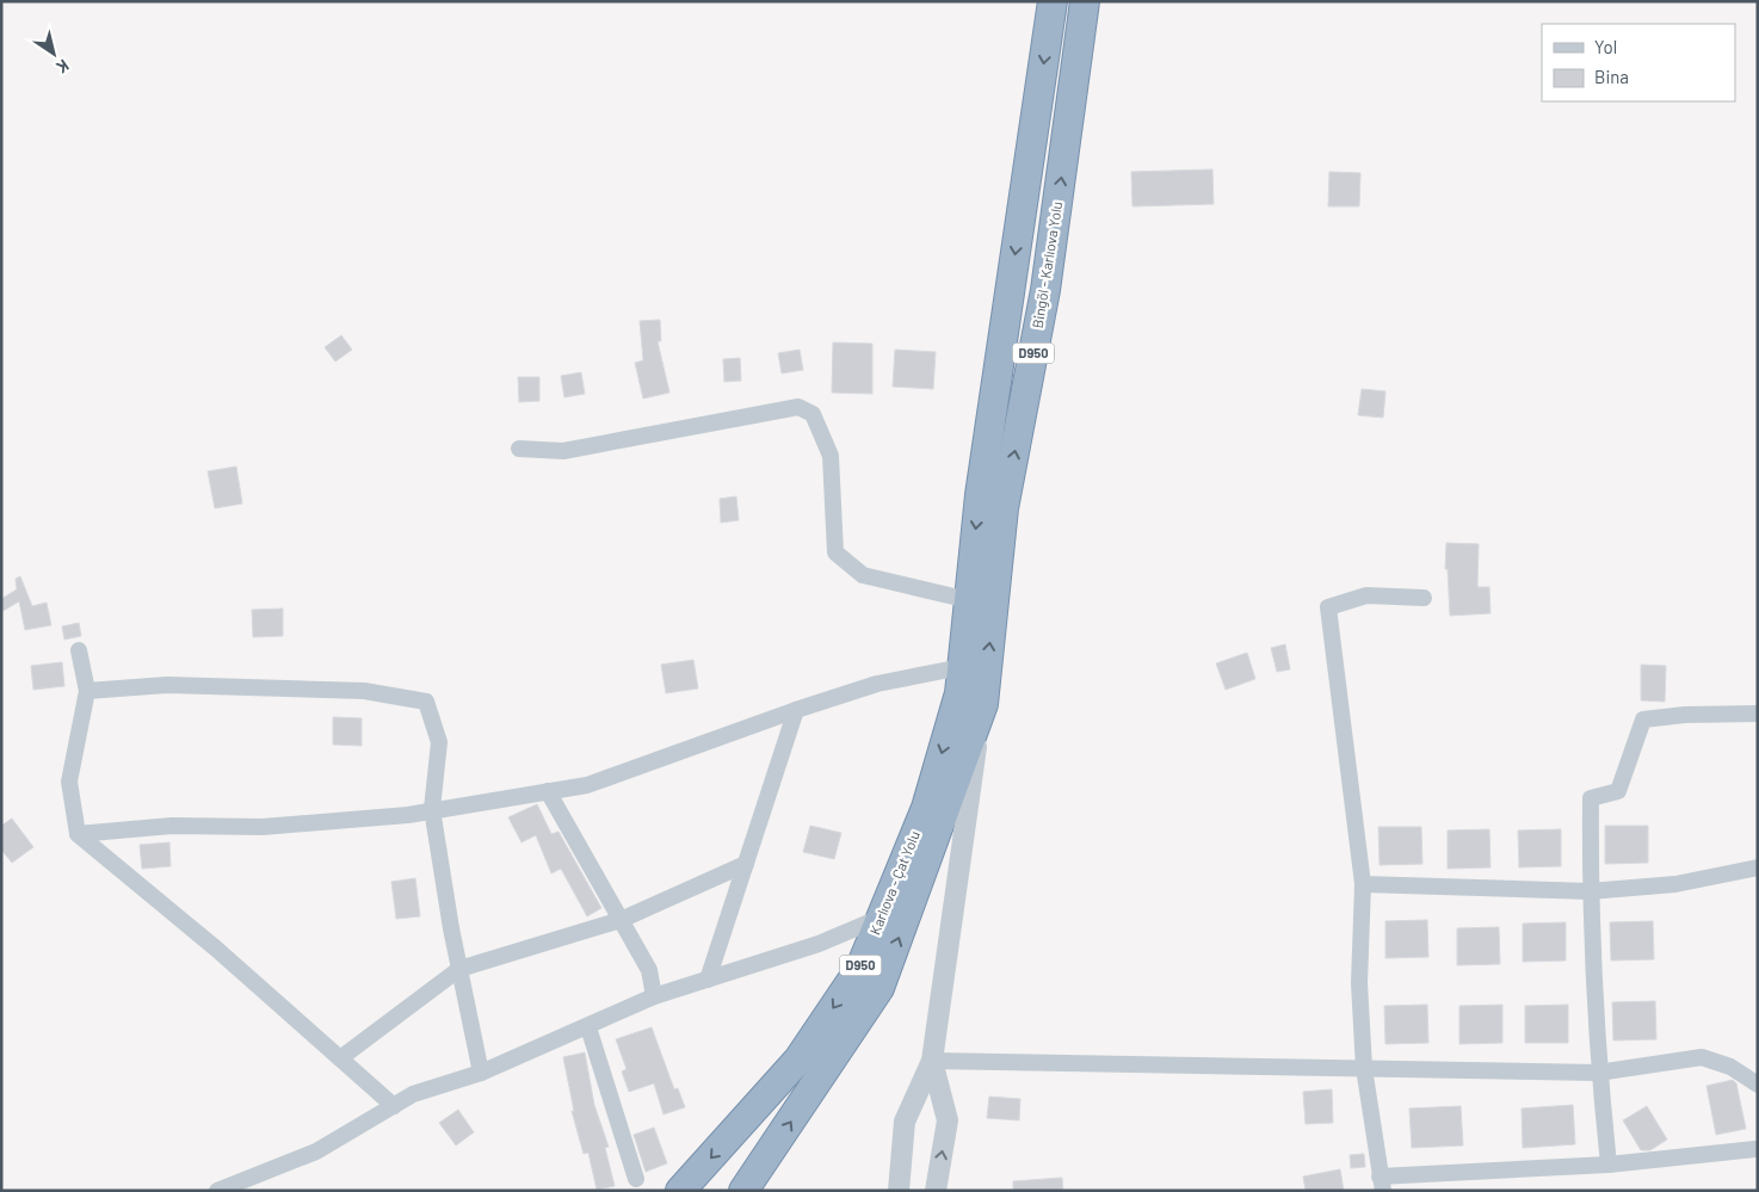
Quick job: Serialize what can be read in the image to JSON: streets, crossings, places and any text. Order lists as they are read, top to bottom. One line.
{"streets":{"highway":["Bingöl - Karlıova Yolu","D950","Karlıova - Çat Yolu"]},"crossings":[["Bingöl - Karlıova Yolu","D950"],["Bingöl - Karlıova Yolu","Karlıova - Çat Yolu"],["D950","Karlıova - Çat Yolu"]],"legend":["Yol","Bina"],"north":"bottom right"}
